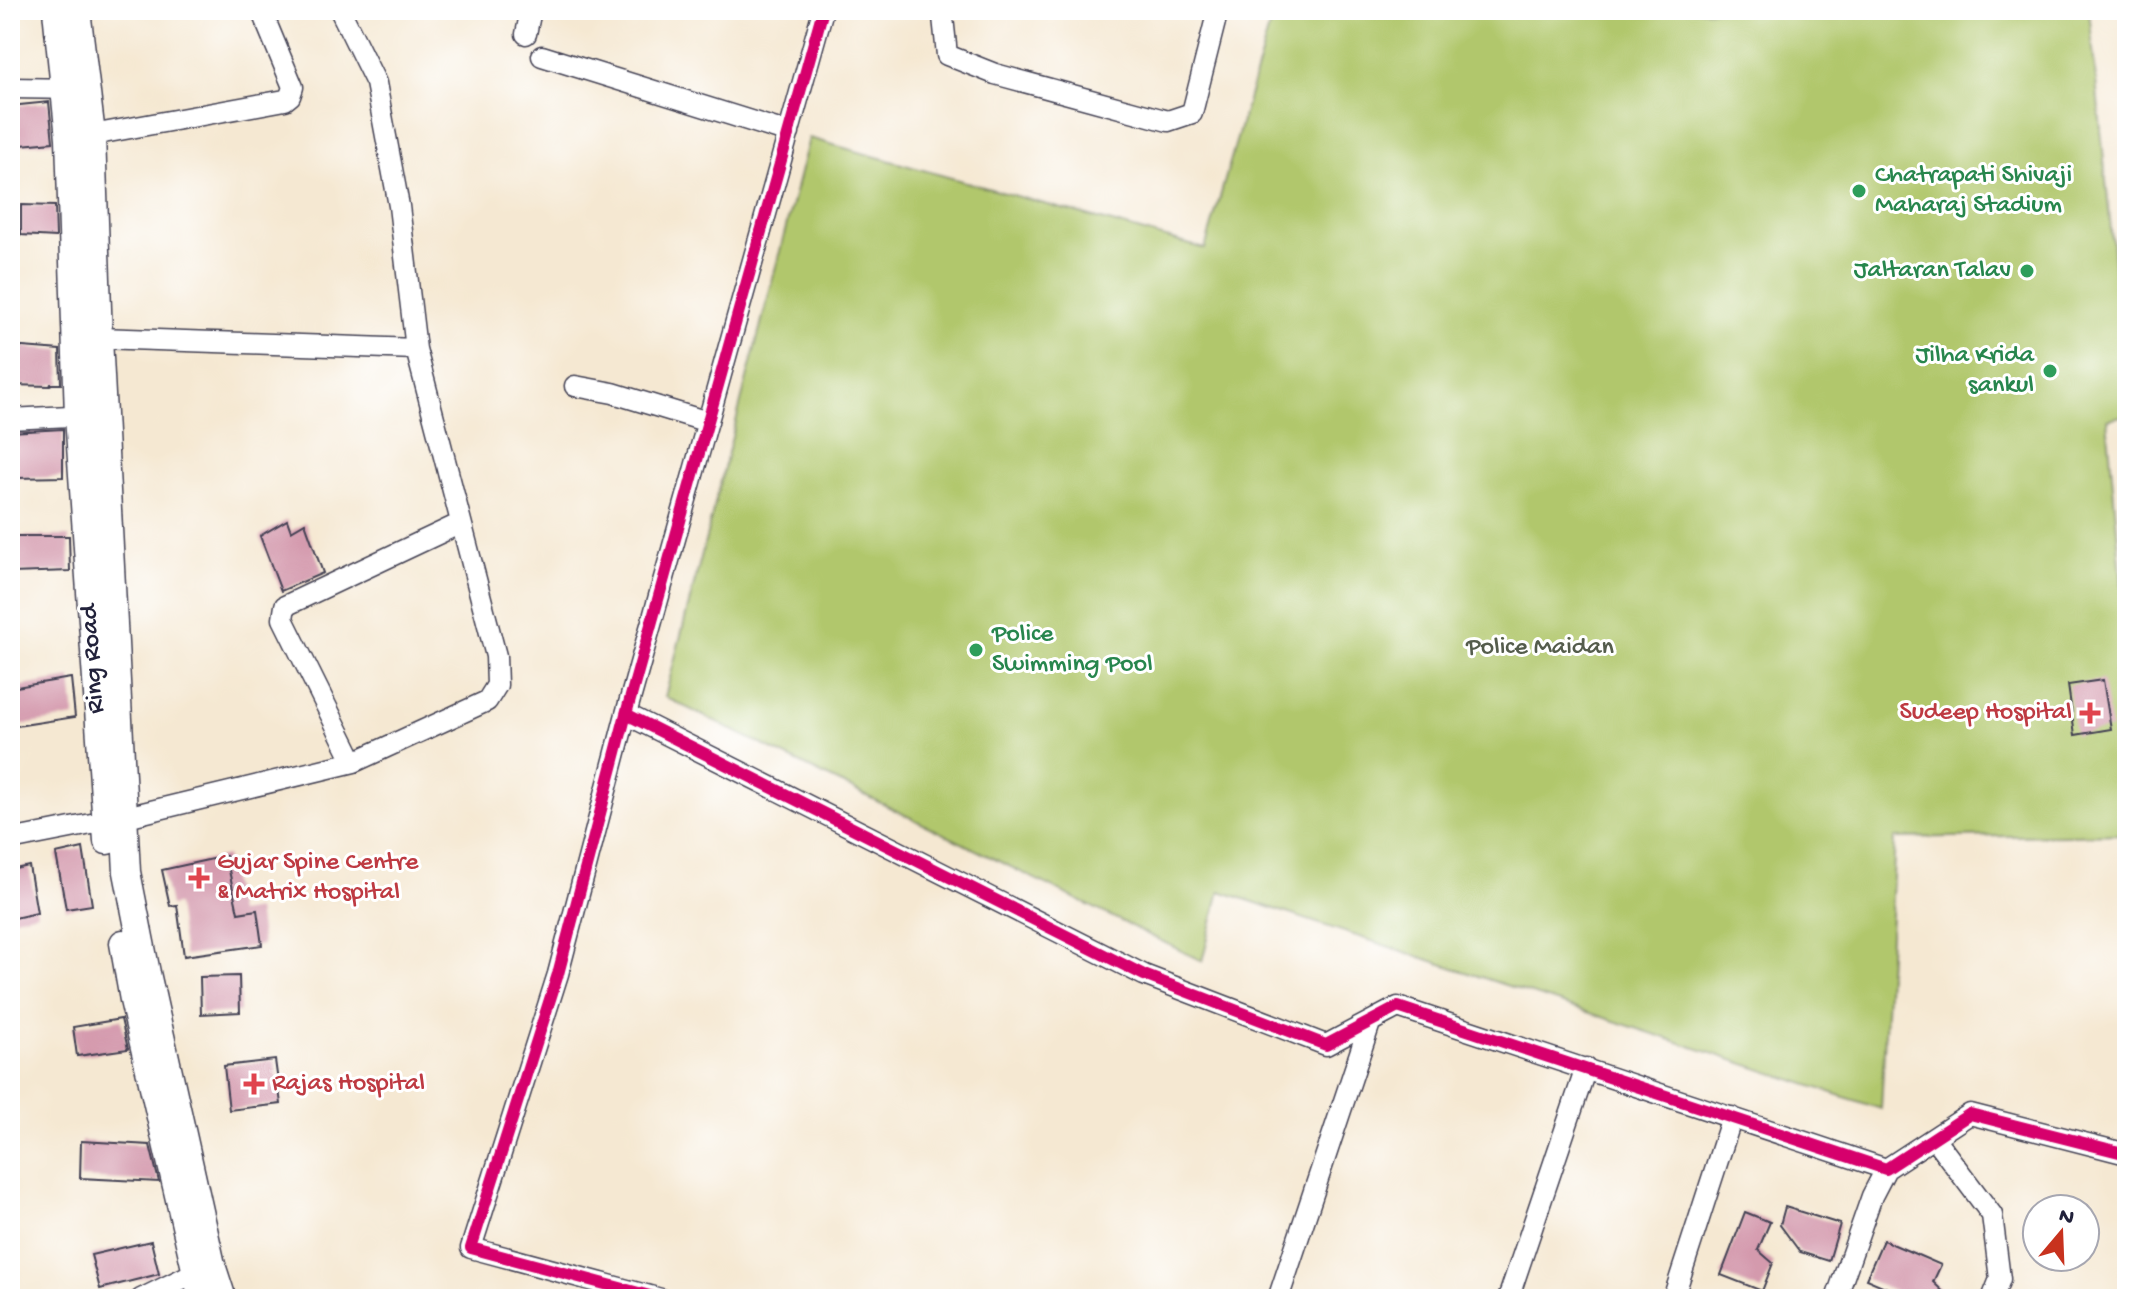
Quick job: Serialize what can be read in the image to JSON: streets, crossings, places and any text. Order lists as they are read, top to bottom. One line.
{"streets":{"main road":["Ring Road"]},"parks":["Police Maidan"],"places":{"other":["Chatrapati Shivaji Maharaj Stadium","Jaltaran Talav","Jilha Krida sankul","Police Swimming Pool"],"health":["Sudeep Hospital","Gujar Spine Centre & Matrix Hospital","Rajas Hospital"]},"north":"top"}
